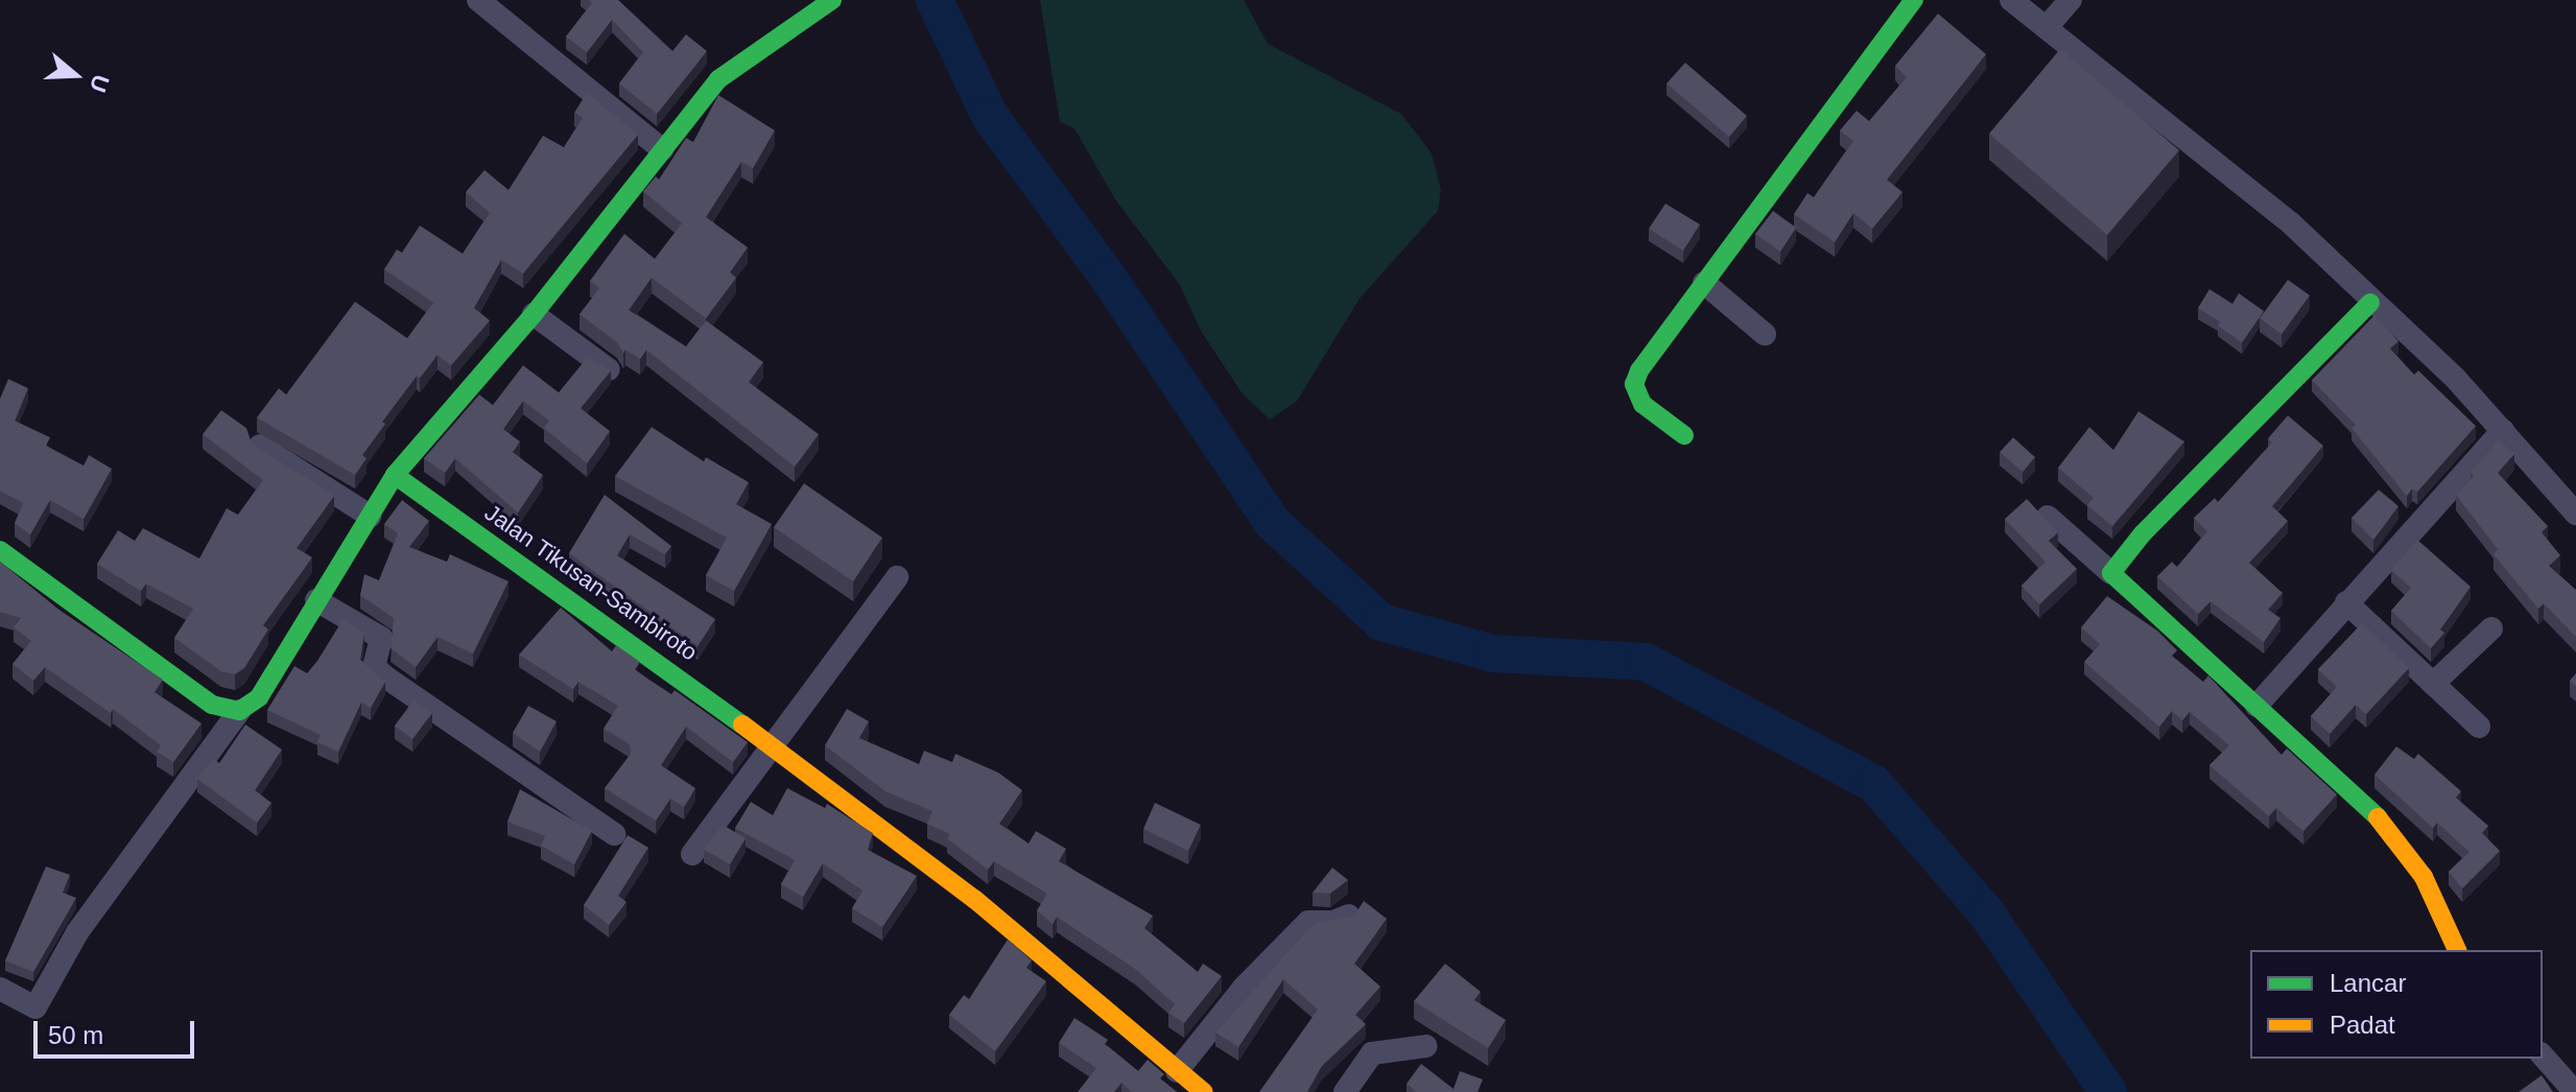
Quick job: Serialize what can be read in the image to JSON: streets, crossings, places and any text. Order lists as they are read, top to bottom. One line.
{"streets":{"street":["Jalan Tikusan-Sambiroto"]},"legend":["Lancar","Padat"],"scale_bar":"50 m","north":"right"}
